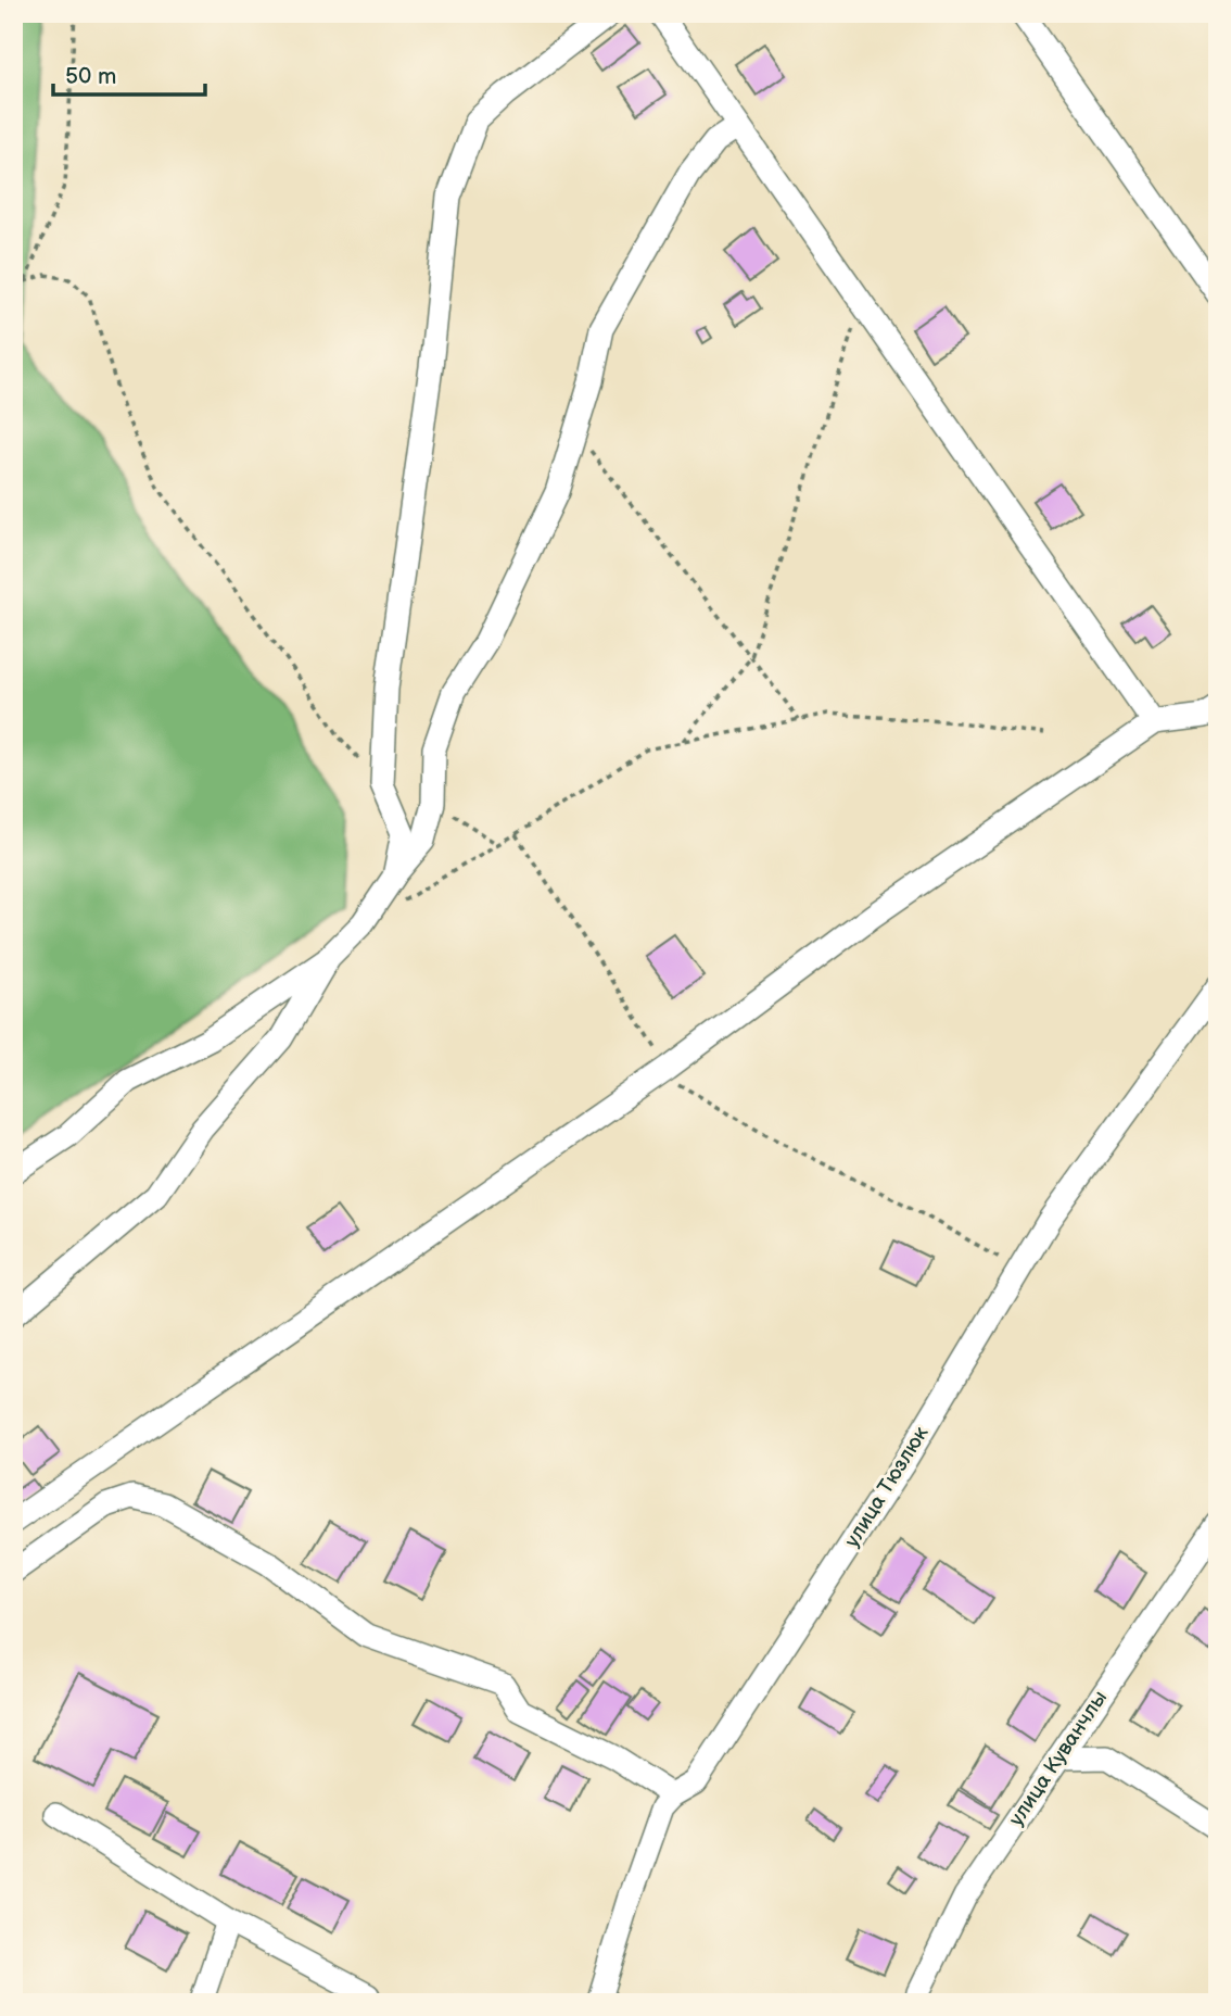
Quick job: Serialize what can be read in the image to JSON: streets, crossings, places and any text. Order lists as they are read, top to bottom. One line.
{"streets":{"street":["улица Тюзлюк","улица Куванчлы"]},"scale_bar":"50 m"}
